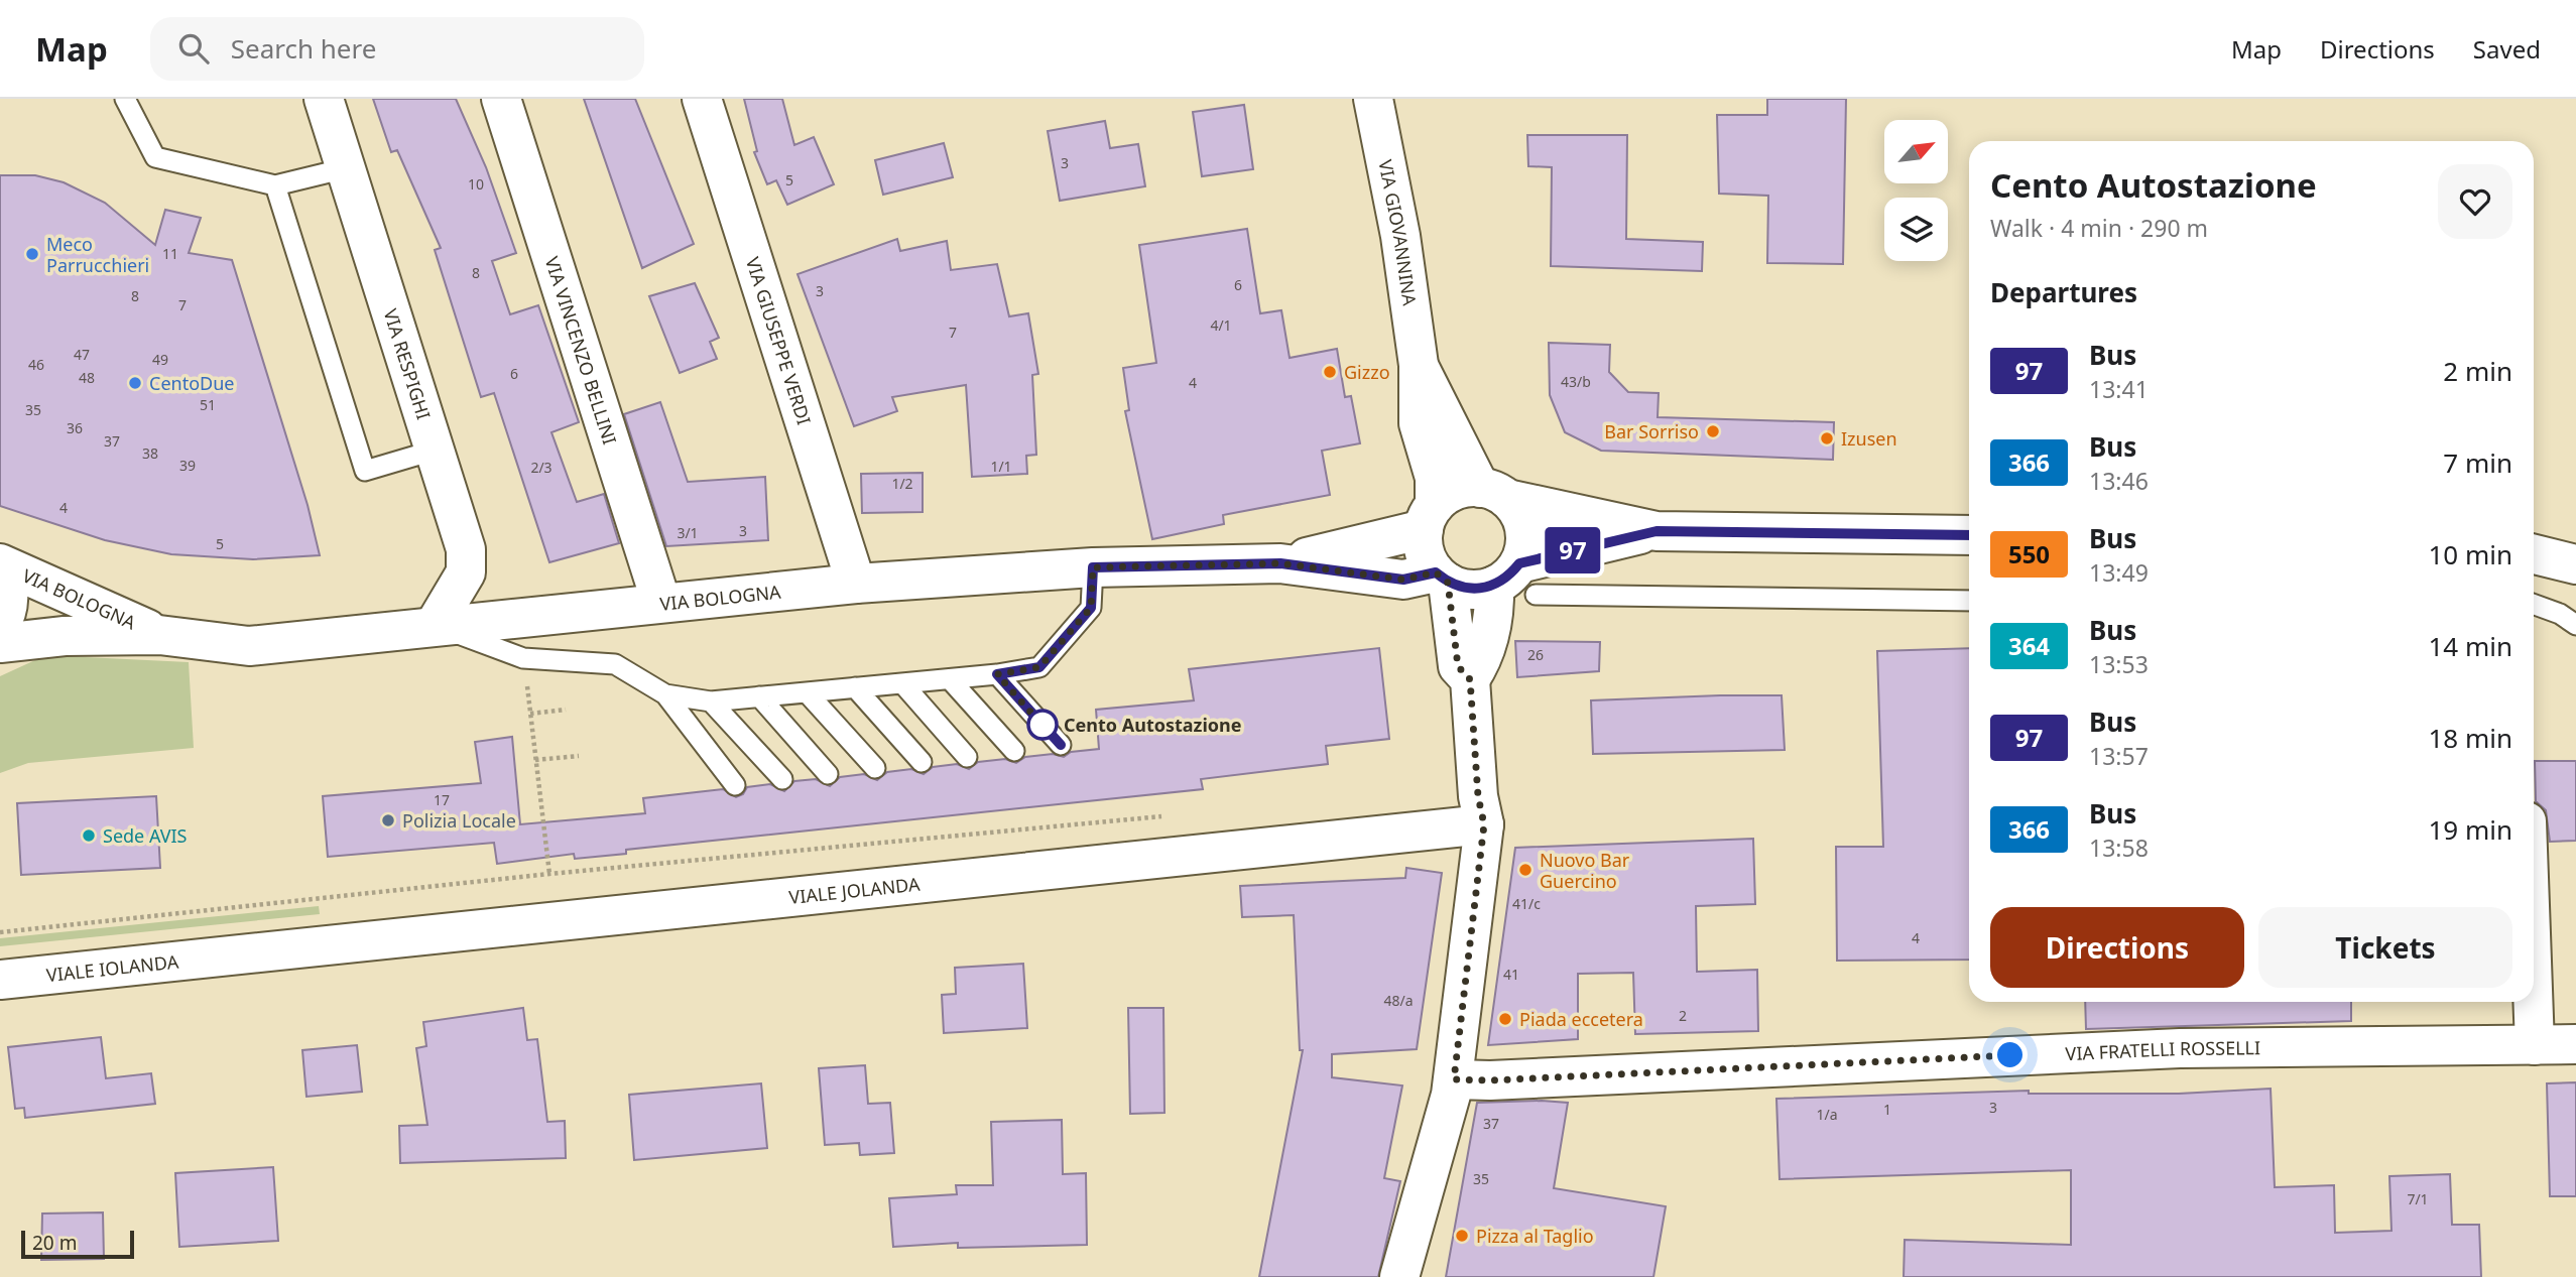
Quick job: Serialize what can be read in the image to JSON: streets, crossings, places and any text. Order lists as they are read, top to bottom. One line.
{"streets":{"street":["VIA GIOVANNINA","VIA GIUSEPPE VERDI","VIA VINCENZO BELLINI","VIA RESPIGHI","VIA BOLOGNA","VIALE JOLANDA","VIALE IOLANDA","VIA FRATELLI ROSSELLI"]},"crossings":[["VIA GIOVANNINA","VIA BOLOGNA"],["VIA GIUSEPPE VERDI","VIA BOLOGNA"],["VIA VINCENZO BELLINI","VIA BOLOGNA"],["VIA RESPIGHI","VIA BOLOGNA"],["VIALE JOLANDA","VIALE IOLANDA"]],"places":["Meco Parrucchieri","Gizzo","CentoDue","Bar Sorriso","Izusen","Cento Autostazione","Polizia Locale","Sede AVIS","Nuovo Bar Guercino","Piada eccetera","Pizza al Taglio"],"lines":["bus line 97"],"house_numbers":["3","5","10","11","8","6","3","8","7","4/1","7","47","49","46","6","48","43/b","4","51","35","36","37","38","39","1/1","2/3","1/2","4","3","3/1","5","26","17","41/c","4","41","48/a","2","3","1","1/a","37","35","7/1"],"scale_bar":"20 m","north":"top right","page":{"header":"Map","search":"Search here","nav":["Map","Directions","Saved"],"on_map":"97","heading":[["Cento Autostazione","Walk · 4 min · 290 m"],"Departures"],"list":[{"mark":"97","name":"Bus","note":"13:41","value":"2 min"},{"mark":"366","name":"Bus","note":"13:46","value":"7 min"},{"mark":"550","name":"Bus","note":"13:49","value":"10 min"},{"mark":"364","name":"Bus","note":"13:53","value":"14 min"},{"mark":"97","name":"Bus","note":"13:57","value":"18 min"},{"mark":"366","name":"Bus","note":"13:58","value":"19 min"}],"buttons":["Directions","Tickets"],"scale":"20 m"}}
